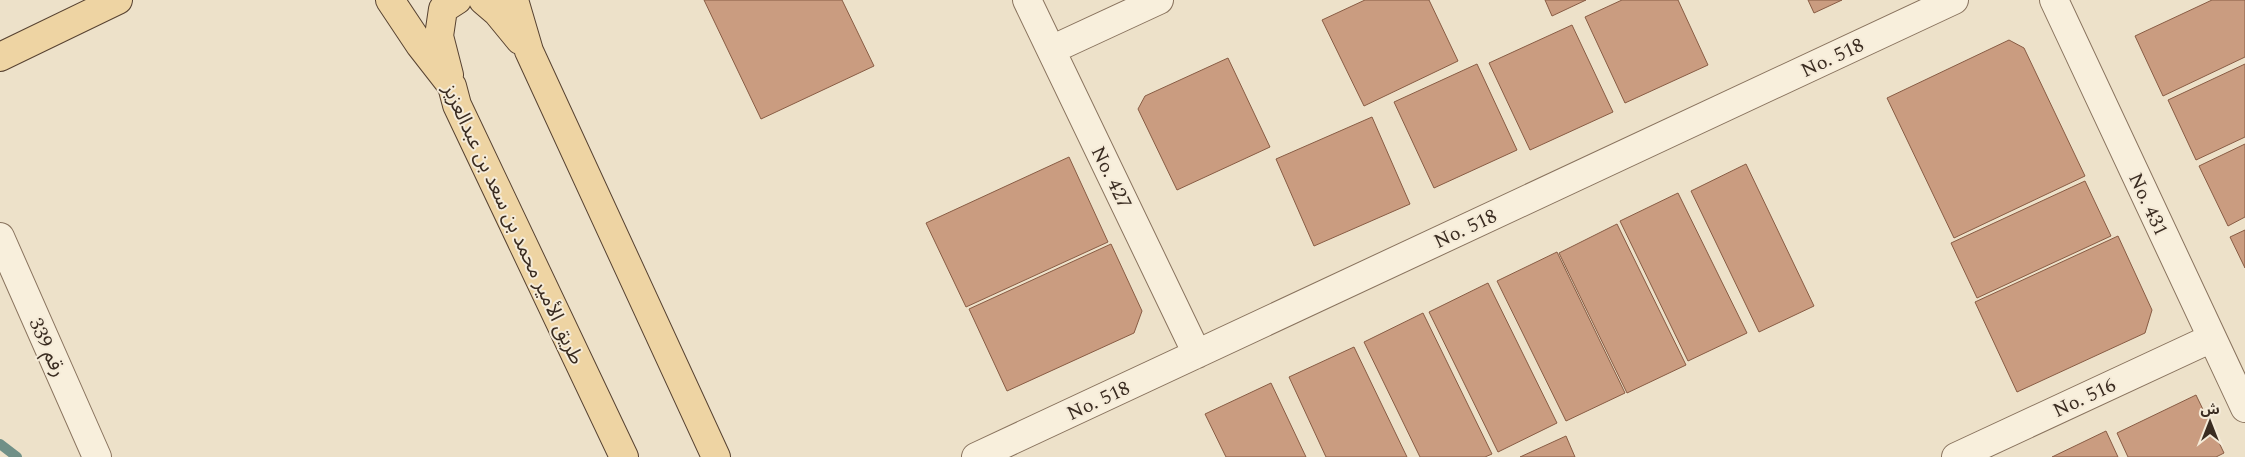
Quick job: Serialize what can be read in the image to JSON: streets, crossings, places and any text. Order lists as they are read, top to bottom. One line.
{"streets":{"main road":["طريق الأمير محمد بن سعد بن عبدالعزيز"],"street":["No. 518","No. 427","No. 431","رقم 339","No. 516"]},"crossings":[["No. 518","No. 427"],["No. 431","No. 516"]],"north":"top"}
